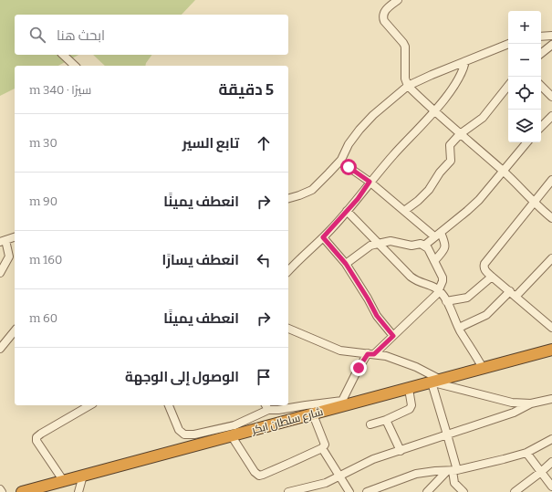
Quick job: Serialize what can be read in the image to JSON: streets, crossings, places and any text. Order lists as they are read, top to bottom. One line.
{"streets":{"highway":["شارع سلطان ابكر"]},"page":{"map_buttons":["+","−"],"search":"ابحث هنا","heading":["5 دقيقة","سيرًا · 340 m"],"list":[["تابع السير","30 m"],["انعطف يمينًا","90 m"],["انعطف يسارًا","160 m"],["انعطف يمينًا","60 m"],"الوصول إلى الوجهة"]}}
